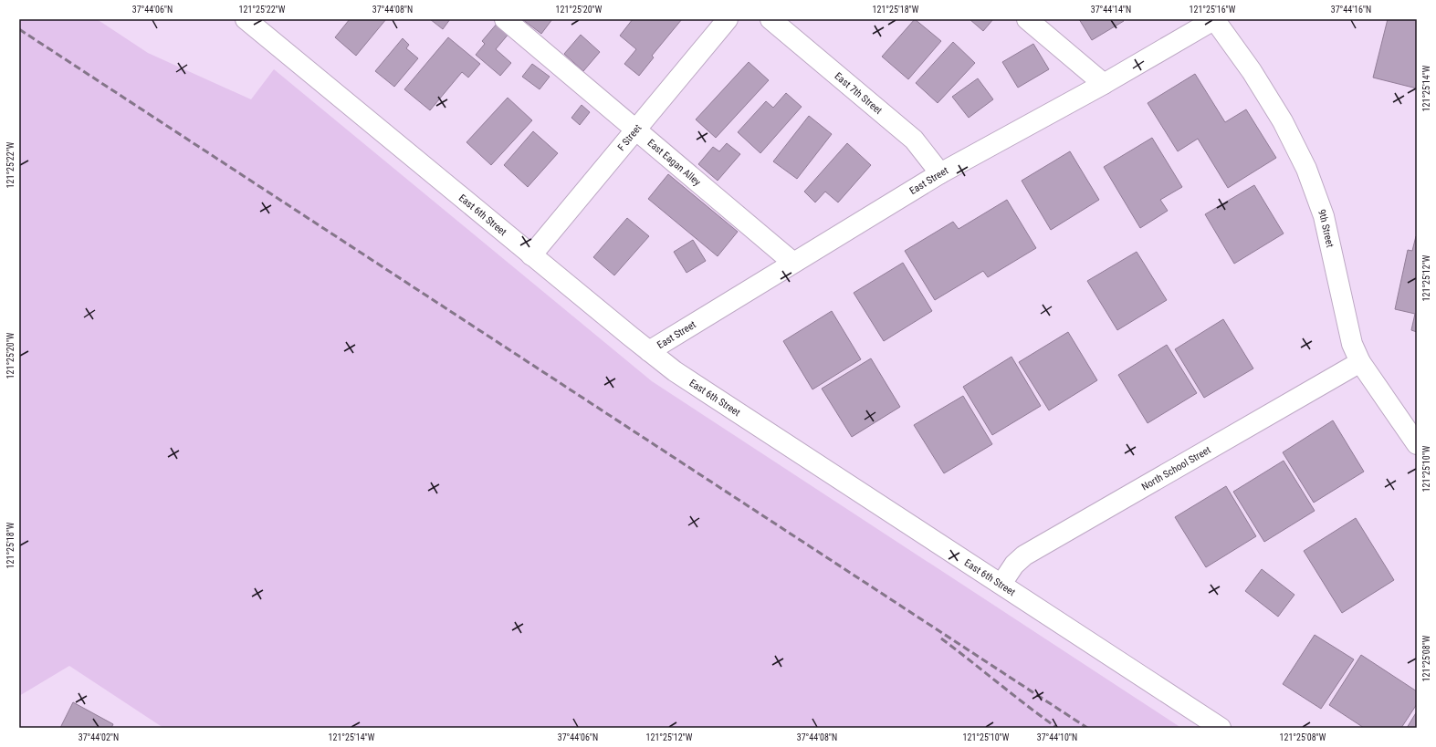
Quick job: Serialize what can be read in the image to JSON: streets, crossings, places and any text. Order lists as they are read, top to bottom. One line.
{"streets":{"street":["East 7th Street","F Street","East Eagan Alley","East Street","East 6th Street","9th Street","North School Street"]},"crossings":[["East 7th Street","East Street"],["F Street","East Eagan Alley"],["F Street","East 6th Street"],["East Eagan Alley","East Street"],["East Street","East 6th Street"],["East Street","9th Street"],["East 6th Street","North School Street"],["9th Street","North School Street"]],"coordinates":["37°44'06\"N","121°25'22\"W","37°44'08\"N","121°25'20\"W","121°25'18\"W","37°44'14\"N","121°25'16\"W","37°44'16\"N","121°25'14\"W","121°25'12\"W","121°25'10\"W","121°25'08\"W","37°44'02\"N","37°44'10\"N"]}
